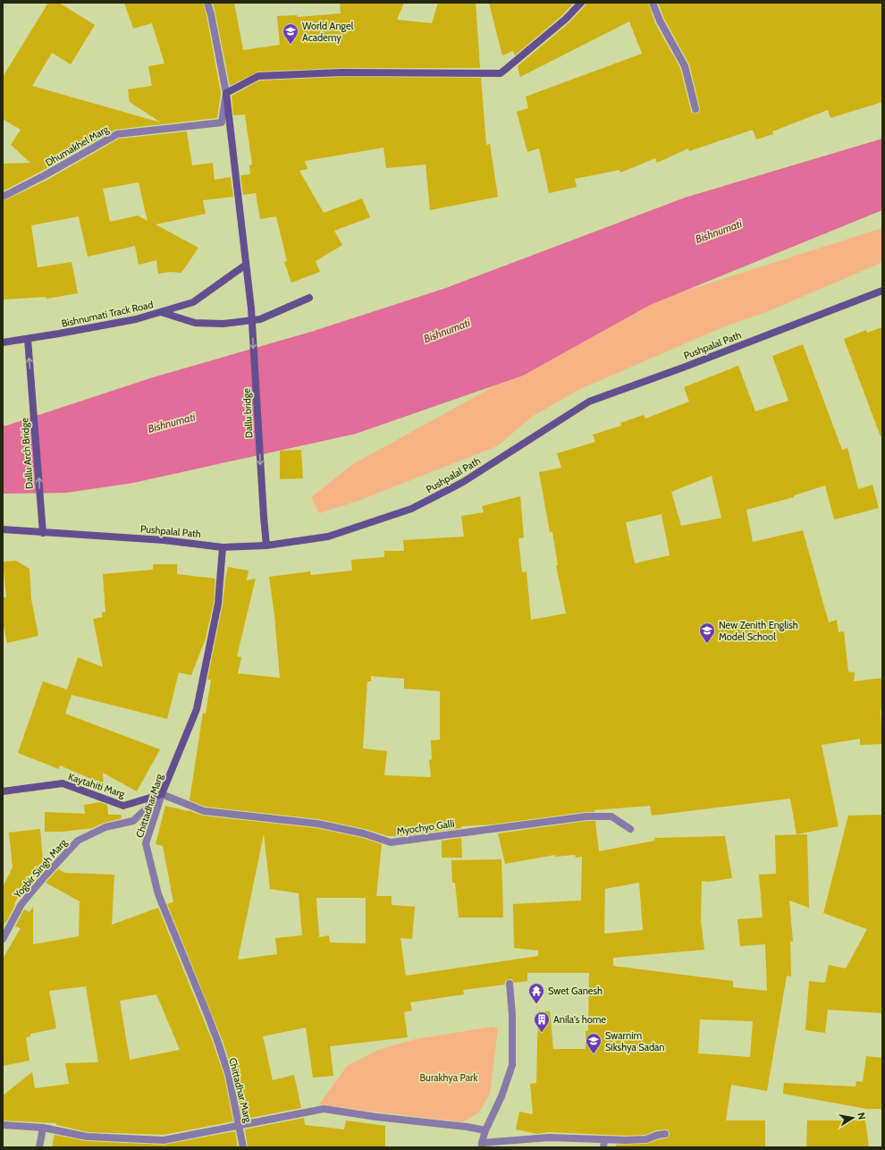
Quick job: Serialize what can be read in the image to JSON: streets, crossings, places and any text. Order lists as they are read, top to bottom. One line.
{"streets":{"main road":["Bishnumati Track Road","Pushpalal Path","Dallu bridge","Dallu Arch Bridge","Kaytahiti Marg","Chittadhar Marg"],"street":["Dhumakhel Marg","Myochyo Galli","Yogbir Singh Marg"]},"crossings":[["Dhumakhel Marg","Dallu bridge"],["Bishnumati Track Road","Dallu bridge"],["Bishnumati Track Road","Dallu Arch Bridge"],["Pushpalal Path","Dallu bridge"],["Pushpalal Path","Dallu Arch Bridge"],["Pushpalal Path","Chittadhar Marg"],["Kaytahiti Marg","Chittadhar Marg"],["Kaytahiti Marg","Myochyo Galli"],["Kaytahiti Marg","Yogbir Singh Marg"],["Chittadhar Marg","Myochyo Galli"],["Chittadhar Marg","Yogbir Singh Marg"],["Myochyo Galli","Yogbir Singh Marg"]],"one_way":["Dallu bridge","Dallu Arch Bridge"],"water":["Bishnumati"],"parks":["Burakhya Park"],"places":{"school or university":["World Angel Academy","New Zenith English Model School","Swarnim Sikshya Sadan"],"temple":["Swet Ganesh"],"building":["Anila's home"]},"north":"right"}
